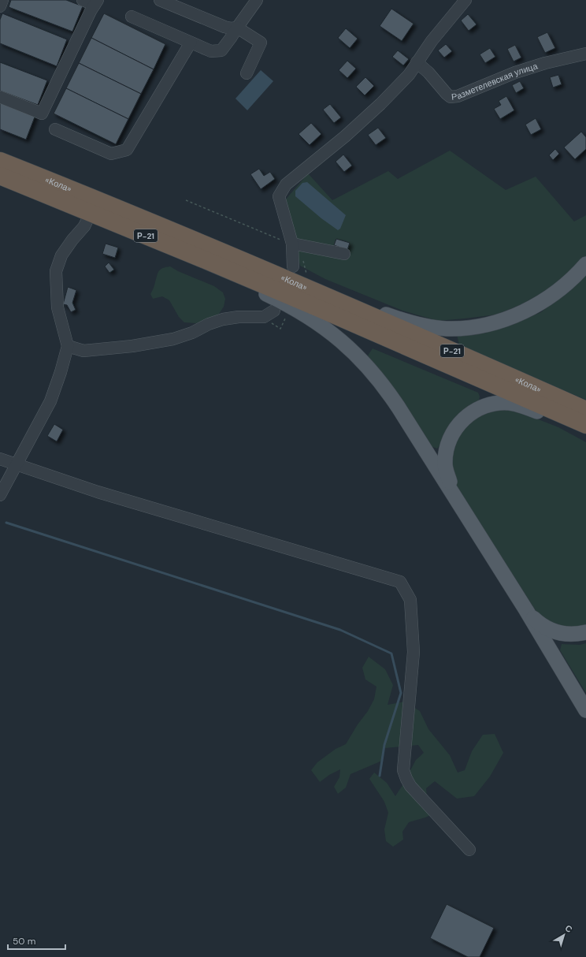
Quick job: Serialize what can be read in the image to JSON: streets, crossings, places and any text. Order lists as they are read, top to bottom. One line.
{"streets":{"highway":["«Кола»","Р-21"],"street":["Разметелевская улица"]},"scale_bar":"50 m","north":"top right"}
